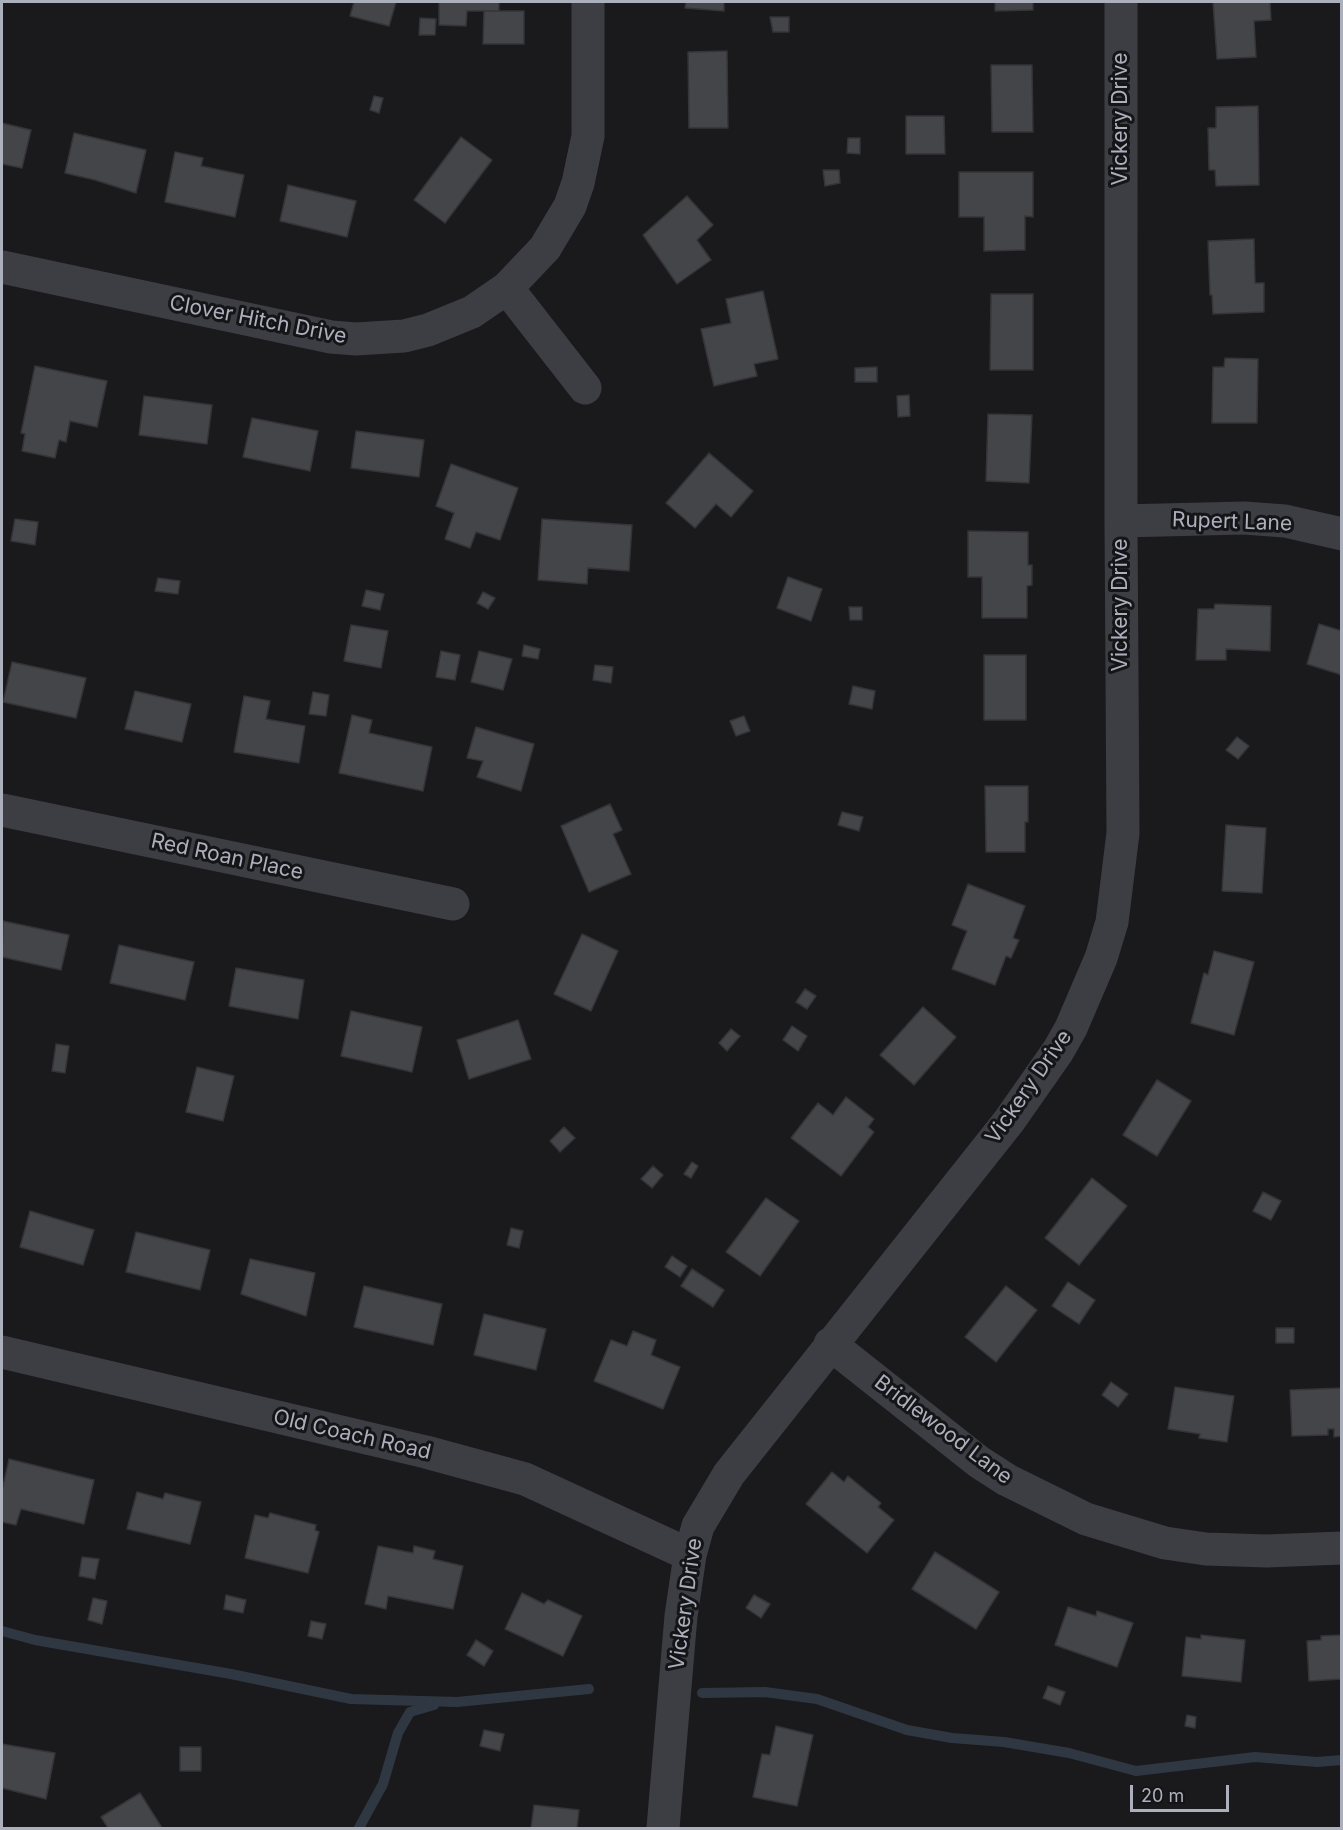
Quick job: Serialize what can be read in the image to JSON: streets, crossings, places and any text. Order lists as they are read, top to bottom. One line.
{"streets":{"street":["Vickery Drive","Clover Hitch Drive","Rupert Lane","Red Roan Place","Bridlewood Lane","Old Coach Road"]},"crossings":[["Vickery Drive","Rupert Lane"],["Vickery Drive","Bridlewood Lane"],["Vickery Drive","Old Coach Road"]],"scale_bar":"20 m"}
